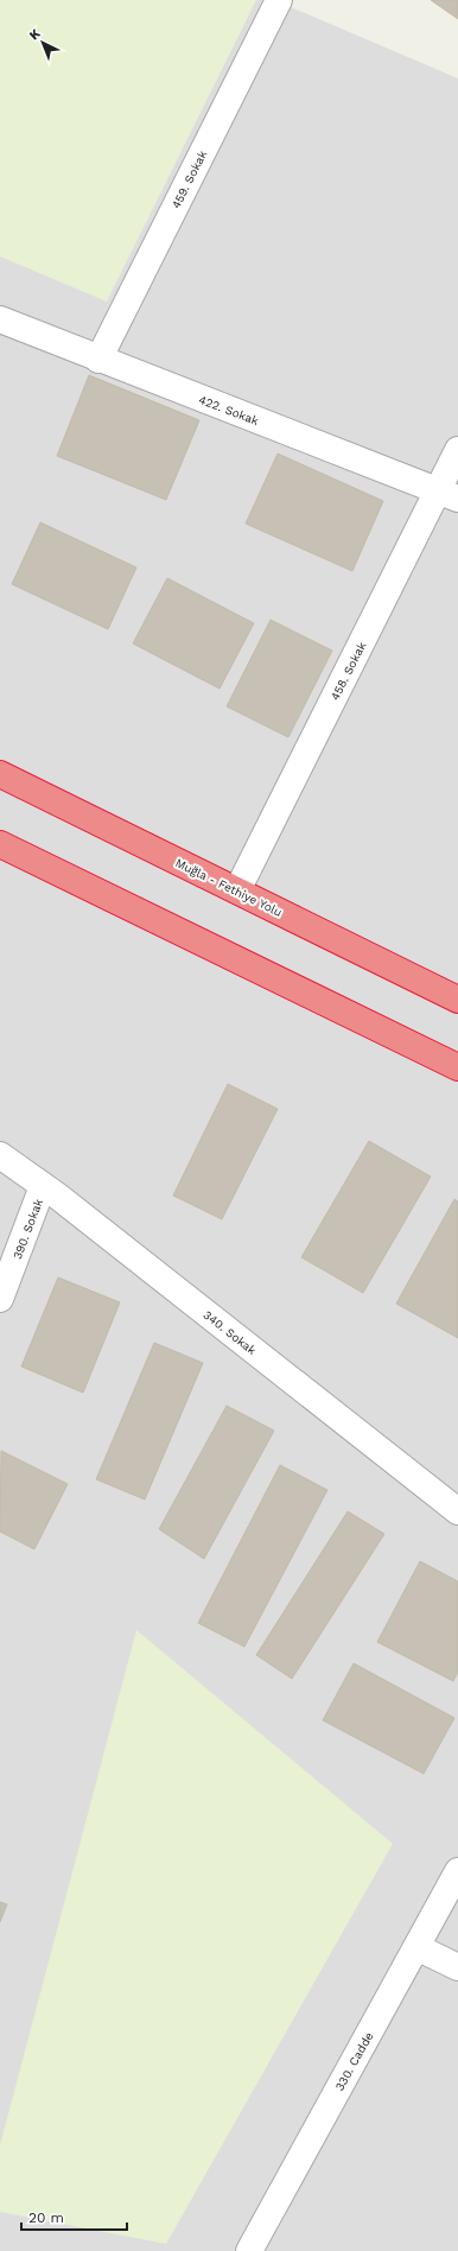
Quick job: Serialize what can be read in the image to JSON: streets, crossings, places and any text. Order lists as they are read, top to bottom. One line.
{"streets":{"highway":["Muğla - Fethiye Yolu"],"street":["459. Sokak","422. Sokak","458. Sokak","390. Sokak","340. Sokak","330. Cadde"]},"crossings":[["459. Sokak","422. Sokak"],["422. Sokak","458. Sokak"],["458. Sokak","Muğla - Fethiye Yolu"],["390. Sokak","340. Sokak"]],"scale_bar":"20 m","north":"top left"}
